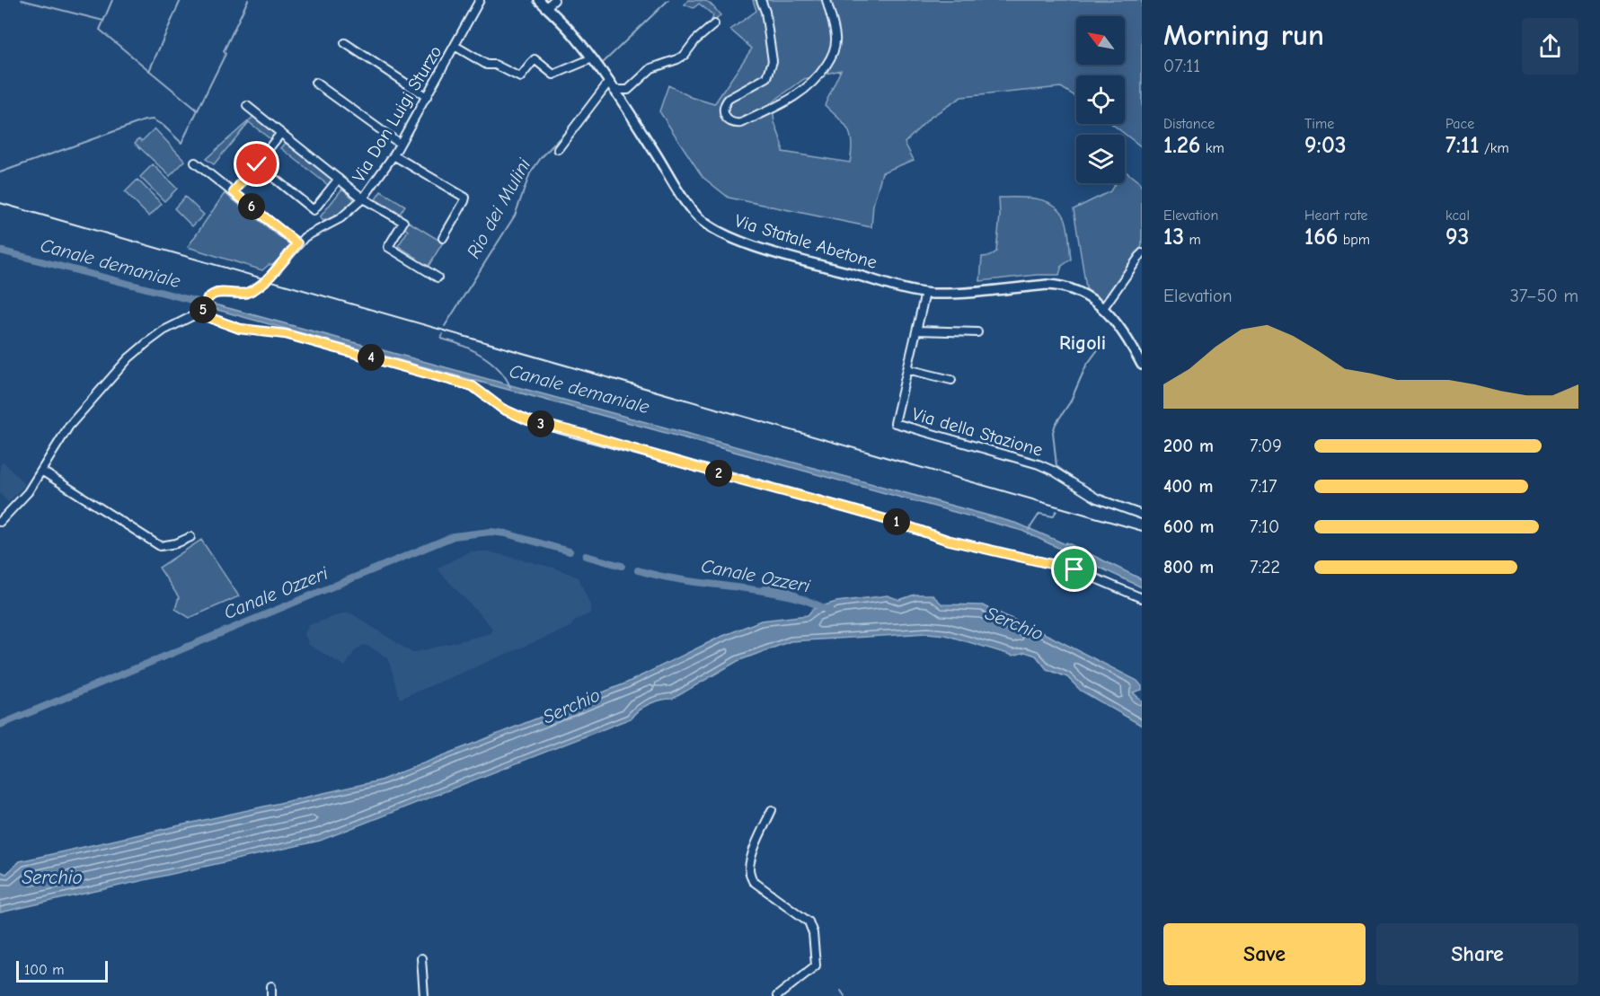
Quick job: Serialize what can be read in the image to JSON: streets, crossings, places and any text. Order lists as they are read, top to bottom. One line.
{"streets":{"main road":["Via Statale Abetone"],"street":["Via Don Luigi Sturzo","Via della Stazione"]},"crossings":[["Via Statale Abetone","Via della Stazione"]],"districts":["Rigoli"],"water":["Rio dei Mulini","Canale demaniale","Canale Ozzeri","Serchio"],"scale_bar":"100 m","north":"top left","page":{"heading":["Morning run","07:11"],"stats":[["Distance","1.26 km"],["Time","9:03"],["Pace","7:11 /km"],["Elevation","13 m"],["Heart rate","166 bpm"],["kcal","93"]],"pins":["6","5","4","3","2","1"],"chart":["Elevation","37–50 m"],"list":[{"name":"200 m","note":"7:09"},{"name":"400 m","note":"7:17"},{"name":"600 m","note":"7:10"},{"name":"800 m","note":"7:22"}],"buttons":["Save","Share"],"scale":"100 m"}}
